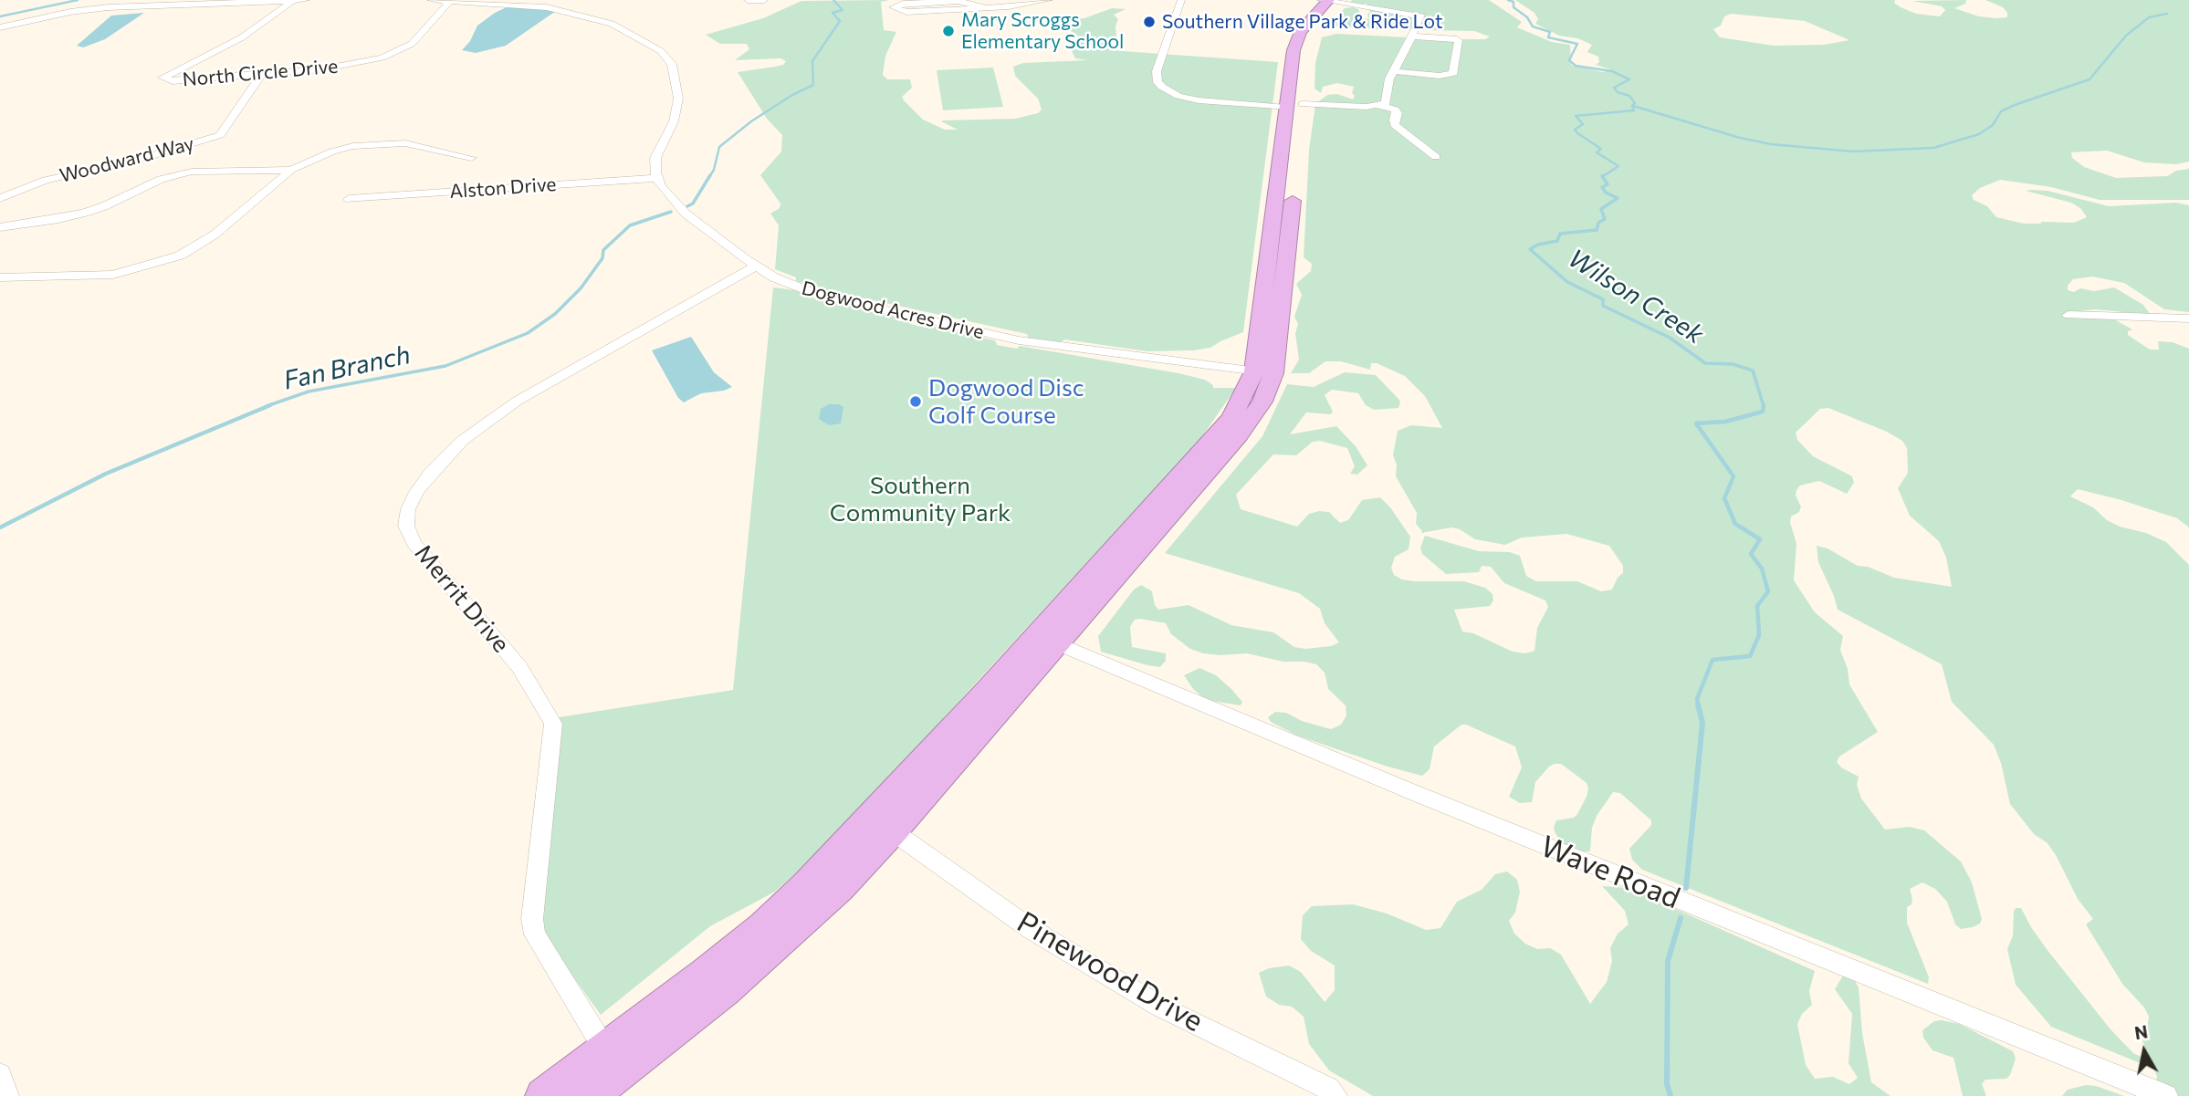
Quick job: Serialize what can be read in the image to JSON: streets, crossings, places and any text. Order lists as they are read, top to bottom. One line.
{"streets":{"street":["North Circle Drive","Woodward Way","Alston Drive","Dogwood Acres Drive","Merrit Drive","Wave Road","Pinewood Drive"]},"crossings":[["North Circle Drive","Woodward Way"],["Alston Drive","Dogwood Acres Drive"],["Dogwood Acres Drive","Merrit Drive"]],"water":["Wilson Creek","Fan Branch"],"parks":["Southern Community Park"],"places":["Southern Village Park & Ride Lot","Mary Scroggs Elementary School","Dogwood Disc Golf Course"],"north":"top"}
